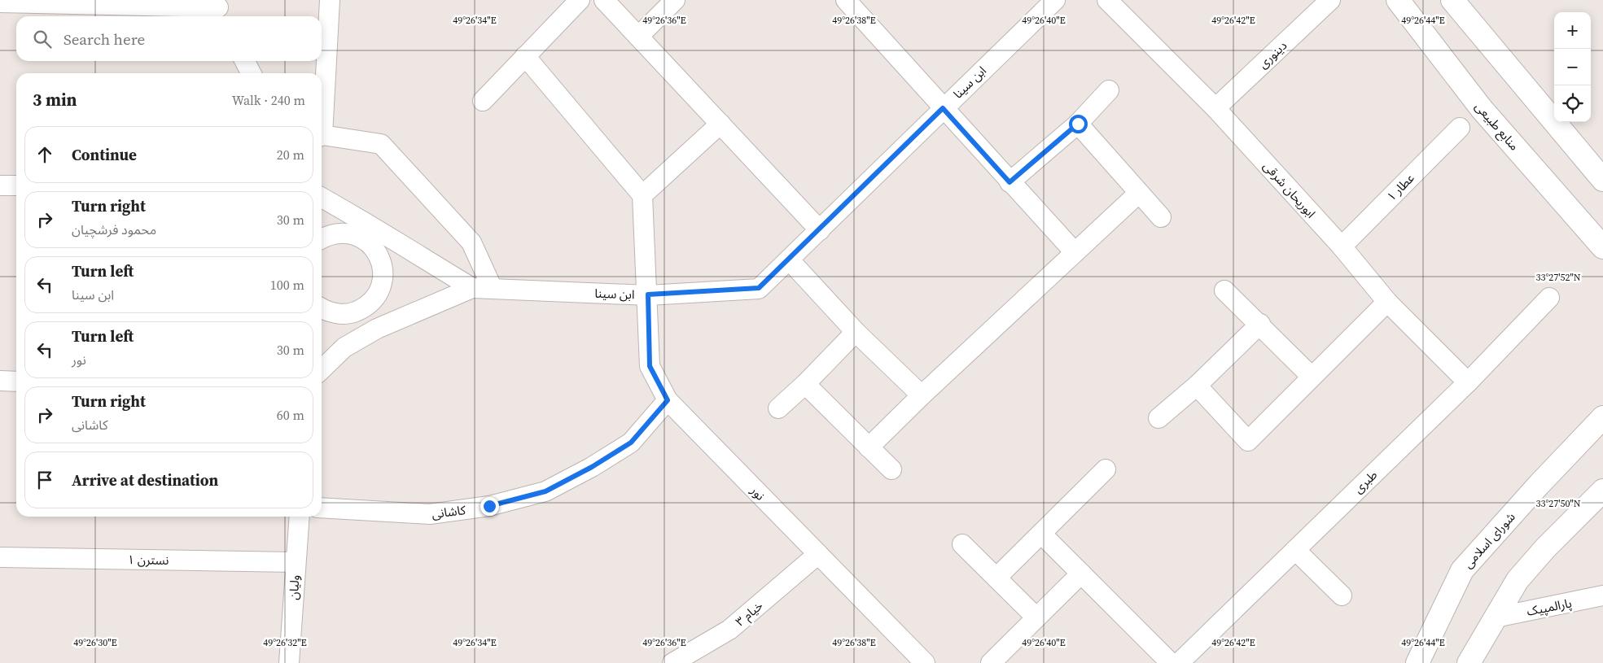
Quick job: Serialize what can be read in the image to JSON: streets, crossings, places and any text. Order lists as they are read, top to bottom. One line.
{"streets":{"street":["دینوری","ابن سینا","منابع طبیعی","عطار ۱","ابوریحان شرقی","طبری","نور","کاشانی","شورای اسلامی","نسترن ۱","ولیان","پارالمپیک","خیام ۳"]},"crossings":[["دینوری","ابوریحان شرقی"],["ابن سینا","نور"],["عطار ۱","ابوریحان شرقی"],["ابوریحان شرقی","طبری"],["نور","کاشانی"],["نور","خیام ۳"],["نسترن ۱","ولیان"]],"page":{"map_buttons":["+","−"],"search":"Search here","heading":["3 min","Walk · 240 m"],"list":[["Continue","20 m"],["Turn right","محمود فرشچیان","30 m"],["Turn left","ابن سینا","100 m"],["Turn left","نور","30 m"],["Turn right","کاشانی","60 m"],"Arrive at destination"]},"coordinates":["49°26'34\"E","49°26'36\"E","49°26'38\"E","49°26'40\"E","49°26'42\"E","49°26'44\"E","33°27'52\"N","33°27'50\"N","49°26'30\"E","49°26'32\"E"]}
